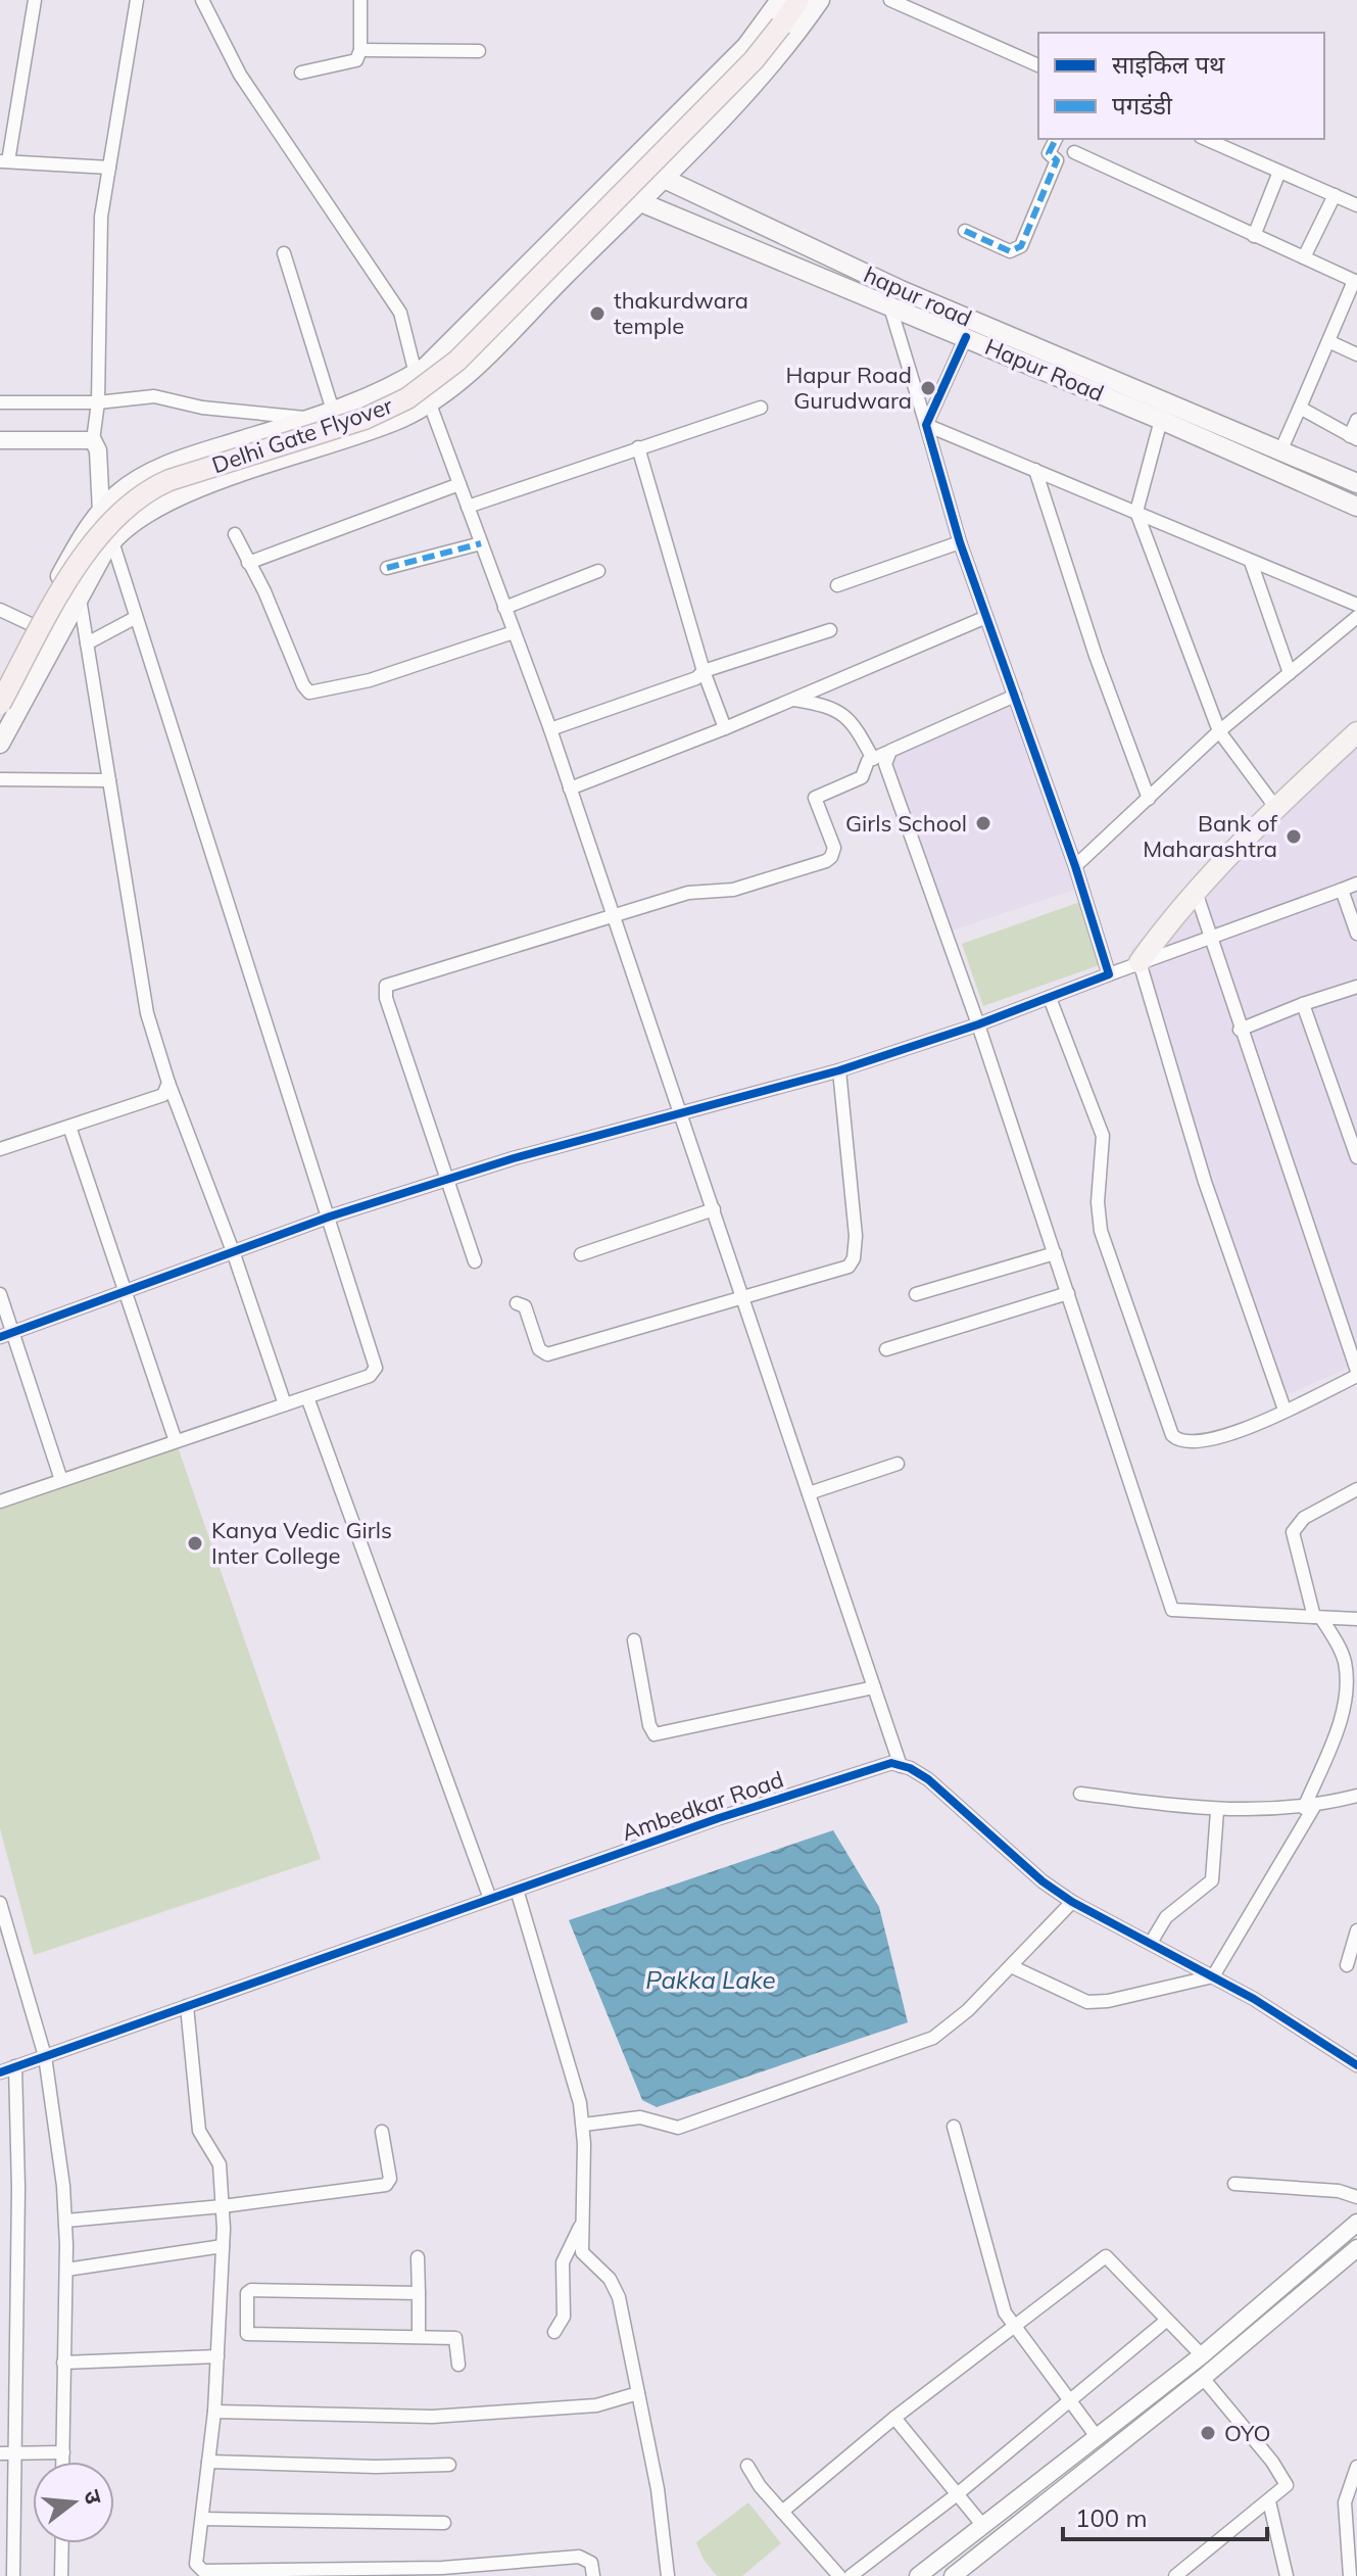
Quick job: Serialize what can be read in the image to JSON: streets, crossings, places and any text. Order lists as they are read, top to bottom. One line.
{"streets":{"highway":["Delhi Gate Flyover"],"main road":["hapur road","Hapur Road"],"street":["Ambedkar Road"]},"crossings":[["Hapur Road","Delhi Gate Flyover"]],"water":["Pakka Lake"],"places":["thakurdwara temple","Hapur Road Gurudwara","Girls School","Bank of Maharashtra","Kanya Vedic Girls Inter College","OYO"],"legend":["साइकिल पथ","पगडंडी"],"scale_bar":"100 m","north":"right"}
